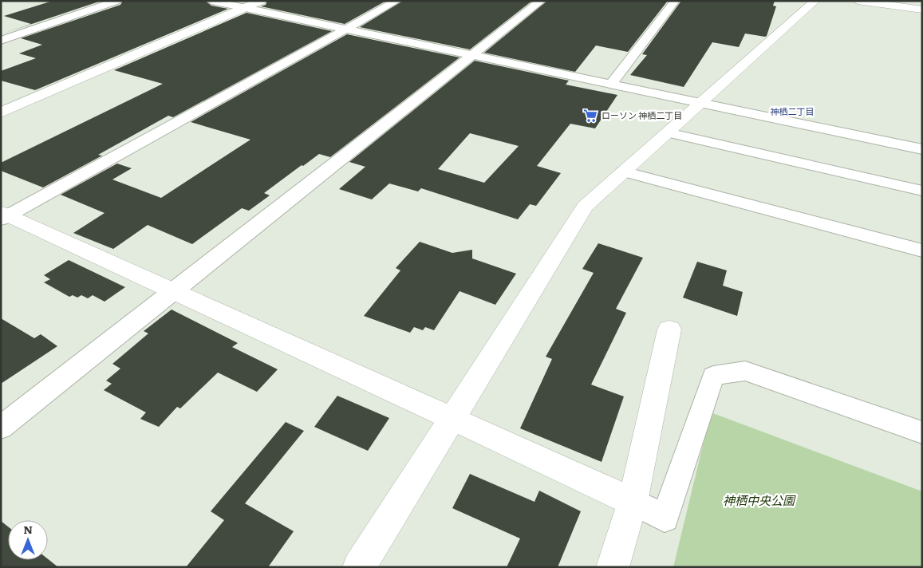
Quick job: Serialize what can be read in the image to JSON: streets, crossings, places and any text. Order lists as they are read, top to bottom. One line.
{"districts":["神栖二丁目"],"parks":["神栖中央公園"],"places":{"supermarket":["ローソン 神栖二丁目"]},"north":"top"}
